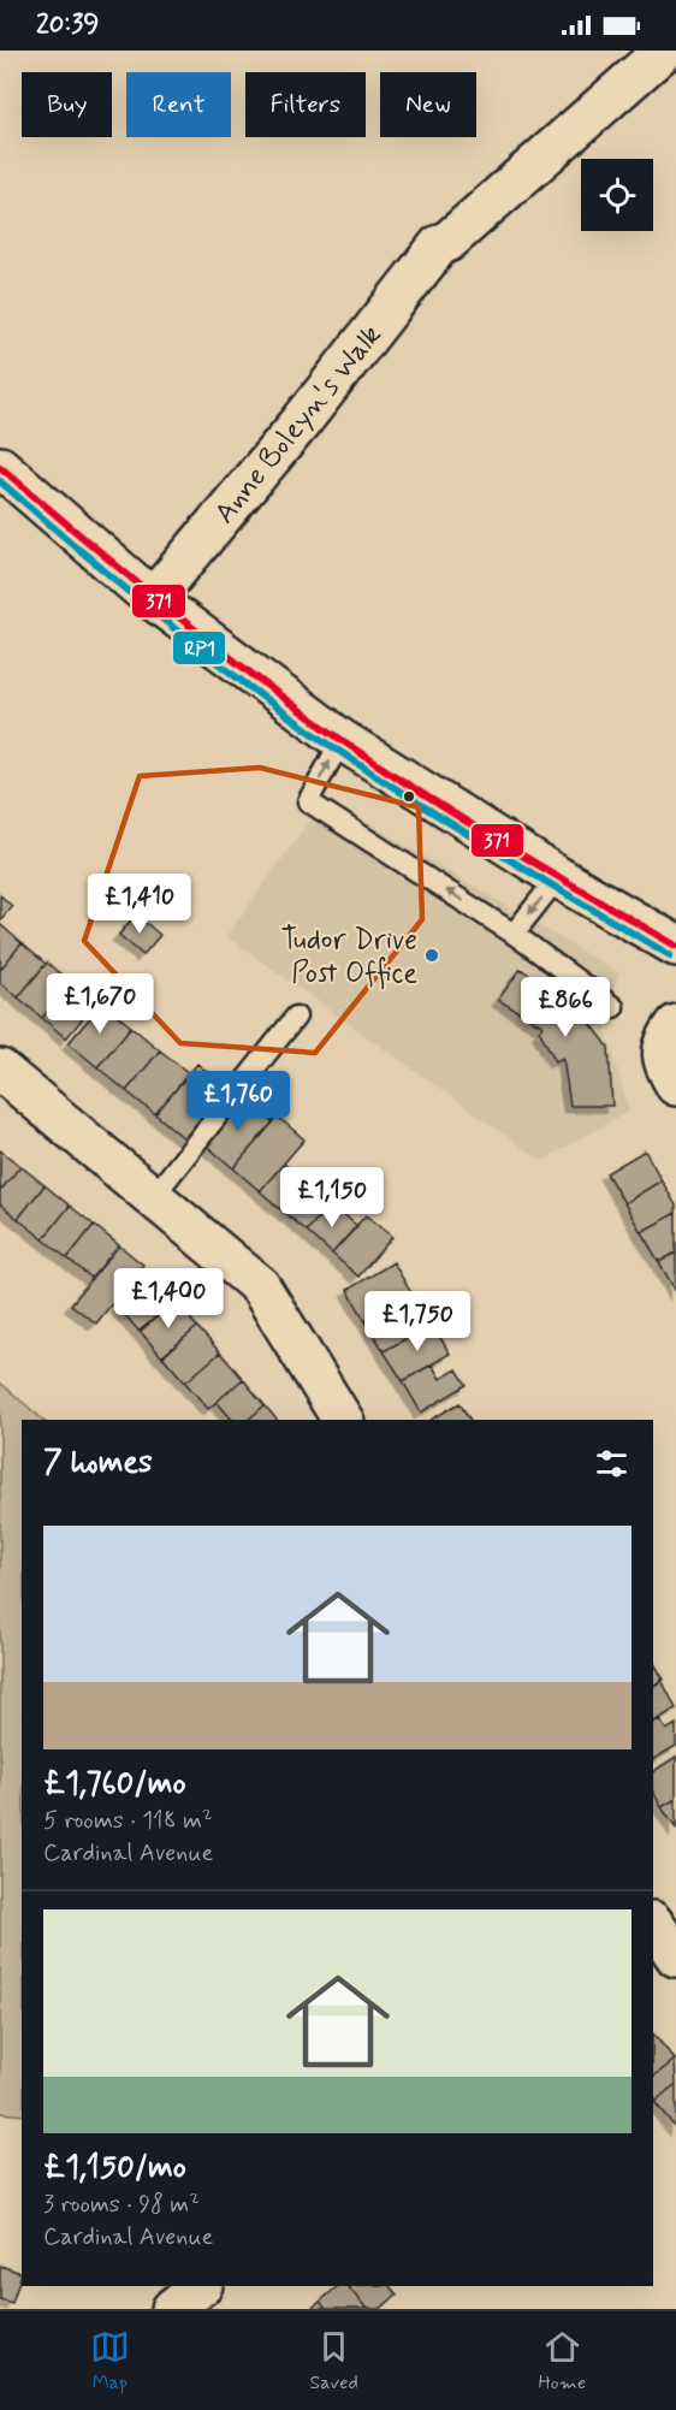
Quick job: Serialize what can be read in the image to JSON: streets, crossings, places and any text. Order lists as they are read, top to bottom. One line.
{"streets":{"street":["Anne Boleyn's Walk"]},"places":["Tudor Drive Post Office"],"lines":["transit line 371","transit line RP1"],"page":{"status":"20:39","chip":["Buy","Rent","Filters","New"],"price":["£1,410","£1,670","£866","£1,760","£1,150","£1,400","£1,750"],"heading":"7 homes","list":[{"name":"£1,760/mo","note":"5 rooms · 118 m² · Cardinal Avenue"},{"name":"£1,150/mo","note":"3 rooms · 98 m² · Cardinal Avenue"}],"tabs":["Map","Saved","Home"]}}
